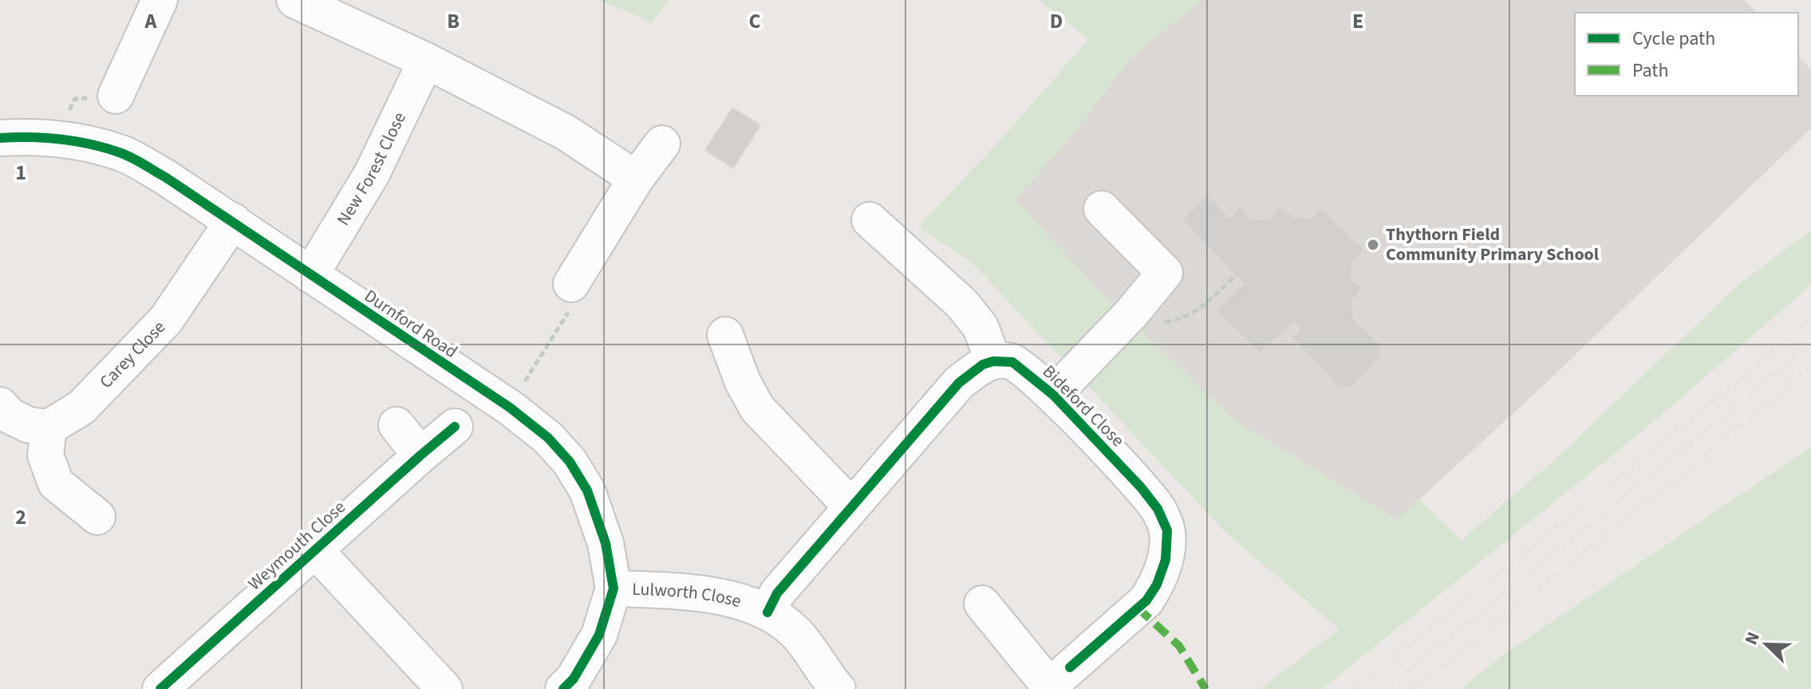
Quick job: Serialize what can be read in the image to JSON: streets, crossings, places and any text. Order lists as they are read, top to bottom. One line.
{"streets":{"street":["New Forest Close","Durnford Road","Carey Close","Bideford Close","Weymouth Close","Lulworth Close"]},"crossings":[["New Forest Close","Durnford Road"],["Durnford Road","Carey Close"],["Durnford Road","Lulworth Close"]],"places":["Thythorn Field Community Primary School"],"legend":["Cycle path","Path"],"north":"top left","grid":{"columns":["A","B","C","D","E"],"rows":["1","2"]}}
